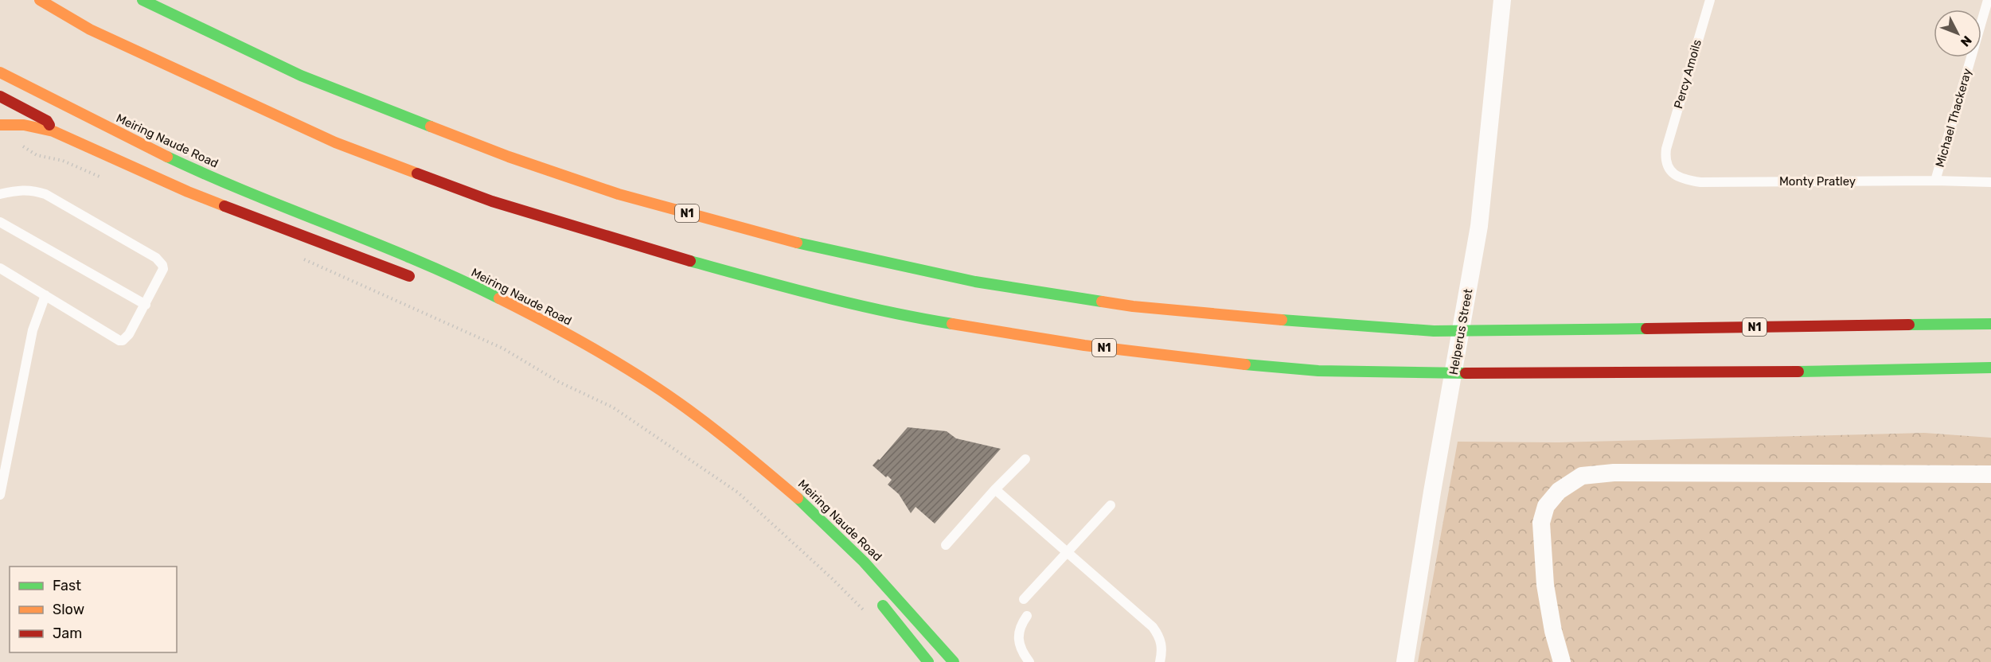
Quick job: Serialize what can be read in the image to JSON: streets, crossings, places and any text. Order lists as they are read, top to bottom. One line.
{"streets":{"main road":["Meiring Naude Road","N1"],"street":["Helperus Street"],"lane":["Percy Amoils","Michael Thackeray","Monty Pratley"]},"crossings":[["Percy Amoils","Monty Pratley"],["Michael Thackeray","Monty Pratley"]],"legend":["Fast","Slow","Jam"],"north":"bottom right"}
